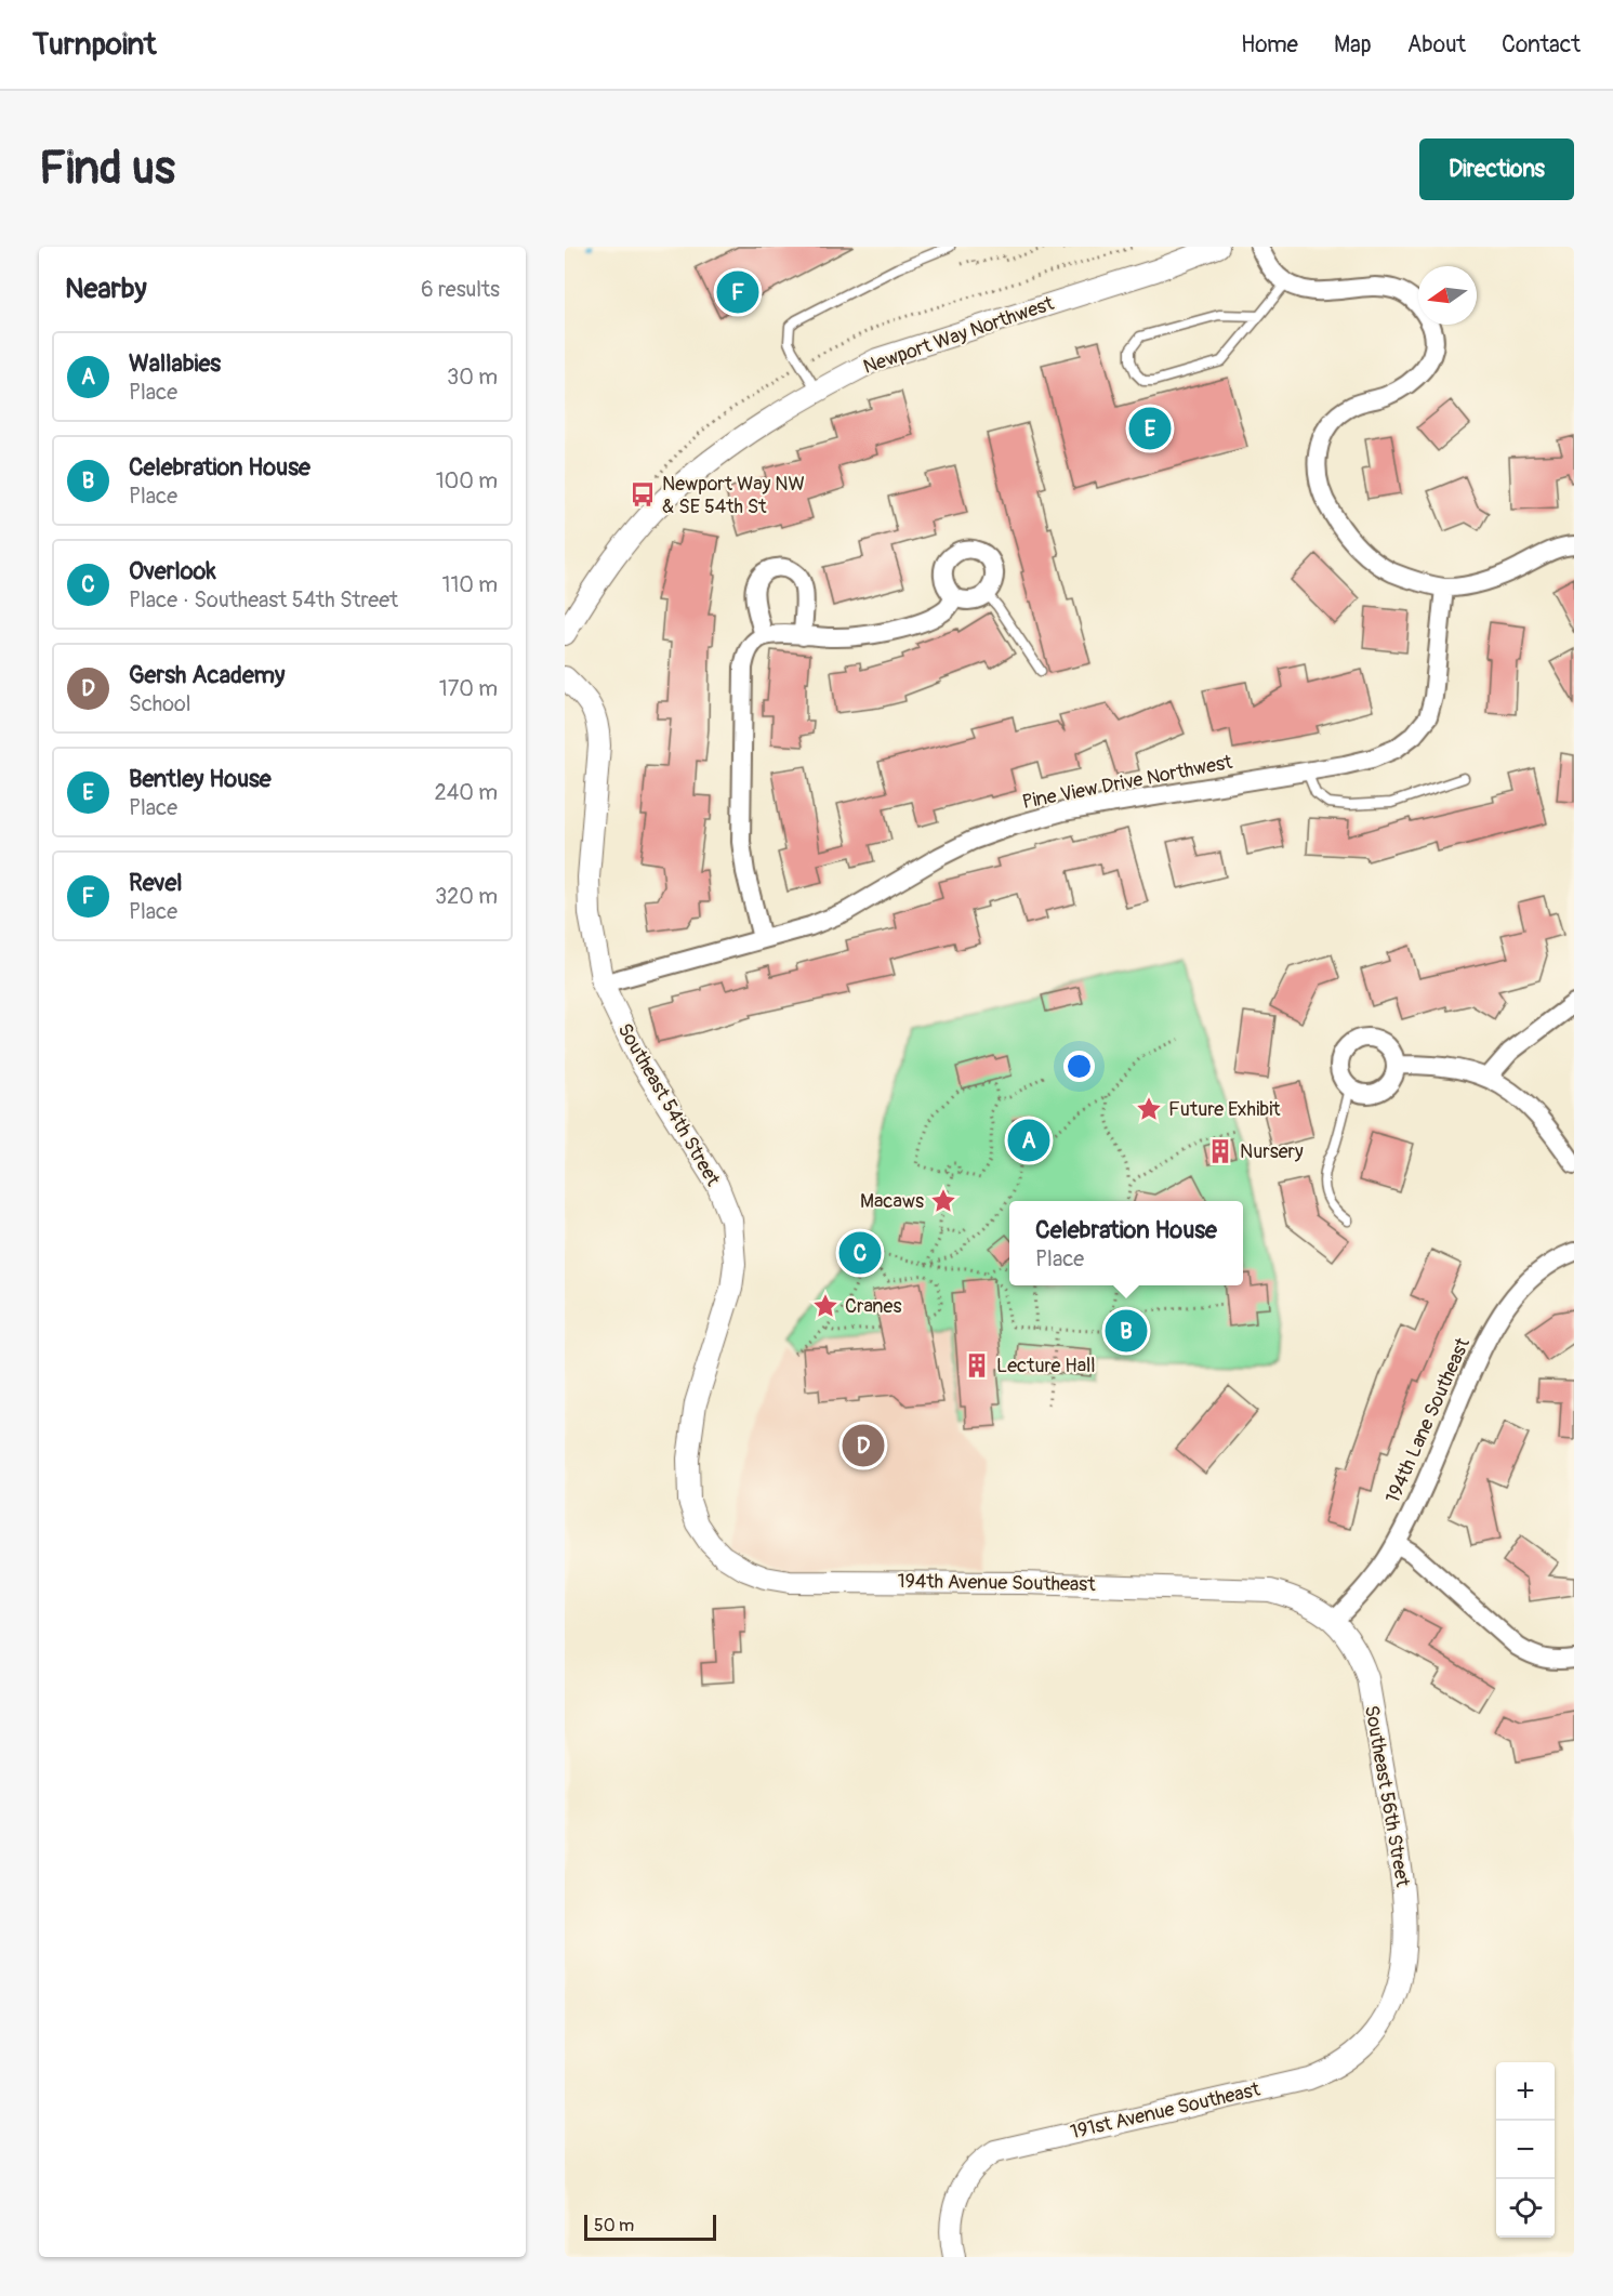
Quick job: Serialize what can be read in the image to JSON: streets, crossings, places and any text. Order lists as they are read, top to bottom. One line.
{"streets":{"street":["Newport Way Northwest","Pine View Drive Northwest","Southeast 54th Street","194th Lane Southeast","194th Avenue Southeast","Southeast 56th Street","191st Avenue Southeast"]},"crossings":[["Pine View Drive Northwest","Southeast 54th Street"],["Southeast 54th Street","194th Avenue Southeast"],["194th Lane Southeast","194th Avenue Southeast"],["194th Lane Southeast","Southeast 56th Street"],["194th Avenue Southeast","Southeast 56th Street"],["Southeast 56th Street","191st Avenue Southeast"]],"places":{"bus stop":["Newport Way NW & SE 54th St"],"place":["Future Exhibit","Macaws","Cranes"],"building":["Nursery","Lecture Hall"]},"scale_bar":"50 m","north":"left","page":{"header":"Turnpoint","nav":["Home","Map","About","Contact"],"buttons":"Directions","title":"Find us","heading":["Nearby","6 results"],"pins":["F","E","A","C","B","D"],"list":[{"mark":"A","name":"Wallabies","note":"Place","value":"30 m"},{"mark":"B","name":"Celebration House","note":"Place","value":"100 m"},{"mark":"C","name":"Overlook","note":"Place · Southeast 54th Street","value":"110 m"},{"mark":"D","name":"Gersh Academy","note":"School","value":"170 m"},{"mark":"E","name":"Bentley House","note":"Place","value":"240 m"},{"mark":"F","name":"Revel","note":"Place","value":"320 m"}],"popup":["Celebration House","Place"],"map_buttons":["+","−"],"scale":"50 m"}}
